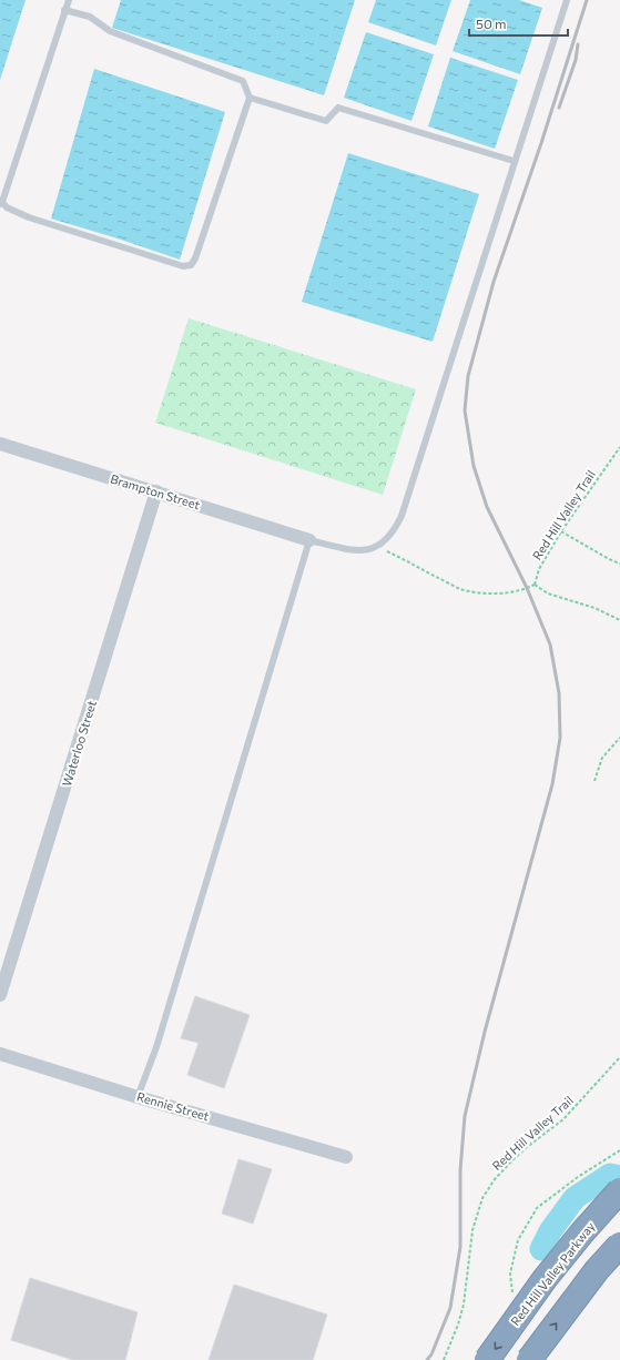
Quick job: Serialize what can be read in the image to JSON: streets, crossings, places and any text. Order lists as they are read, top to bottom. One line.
{"streets":{"highway":["Red Hill Valley Parkway"],"street":["Brampton Street","Waterloo Street","Rennie Street"],"path":["Red Hill Valley Trail"]},"crossings":[["Brampton Street","Waterloo Street"]],"scale_bar":"50 m"}
